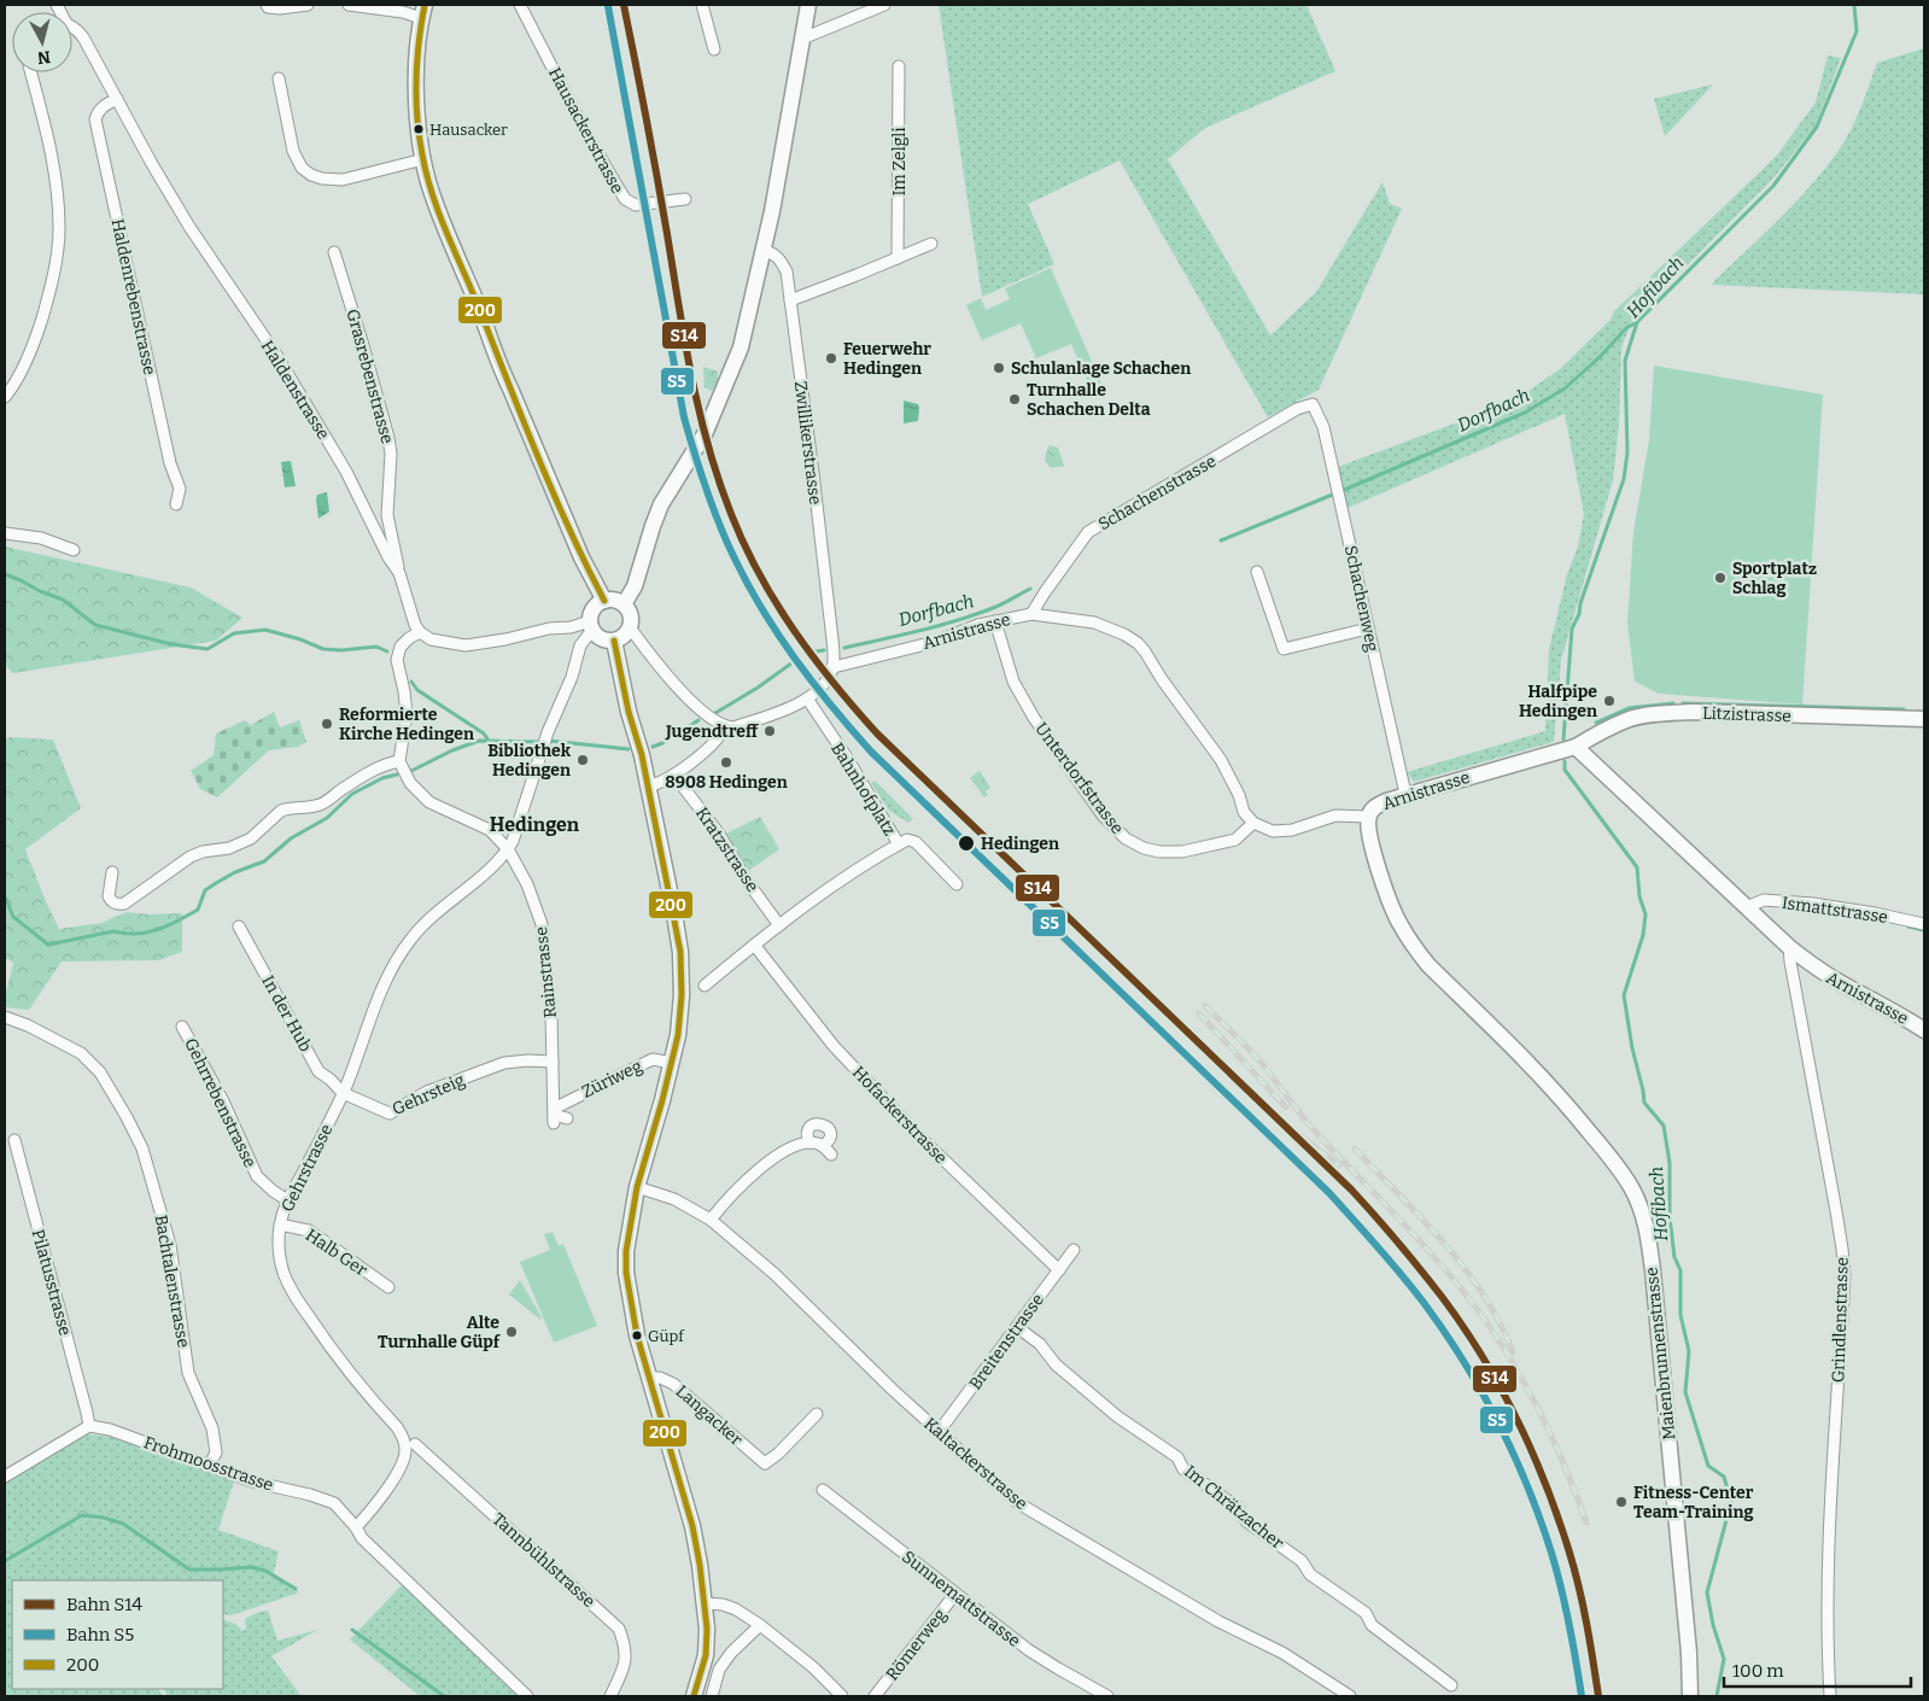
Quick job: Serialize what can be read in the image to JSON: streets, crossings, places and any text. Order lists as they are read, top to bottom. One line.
{"streets":{"main road":["Arnistrasse","Litzistrasse","Maienbrunnenstrasse"],"street":["Hausackerstrasse","Im Zelgli","Haldenrebenstrasse","Grasrebenstrasse","Haldenstrasse","Zwillikerstrasse","Schachenstrasse","Schachenweg","Unterdorfstrasse","Bahnhofplatz","Kratzstrasse","Ismattstrasse","Rainstrasse","In der Hub","Züriweg","Gehrsteig","Gehrrebenstrasse","Hofackerstrasse","Gehrstrasse","Halb Ger","Bachtalenstrasse","Pilatusstrasse","Grindlenstrasse","Breitenstrasse","Langacker","Frohmoosstrasse","Kaltackerstrasse","Im Chrätzacher","Tannbühlstrasse","Sunnemattstrasse","Römerweg"]},"crossings":[["Haldenrebenstrasse","Haldenstrasse"],["Grasrebenstrasse","Haldenstrasse"],["Zwillikerstrasse","Arnistrasse"],["Schachenstrasse","Schachenweg"],["Schachenstrasse","Arnistrasse"],["Schachenweg","Arnistrasse"],["Arnistrasse","Litzistrasse"],["Arnistrasse","Unterdorfstrasse"],["Arnistrasse","Ismattstrasse"],["Arnistrasse","Grindlenstrasse"],["Arnistrasse","Maienbrunnenstrasse"],["Rainstrasse","Züriweg"],["Rainstrasse","Gehrsteig"],["Rainstrasse","Gehrstrasse"],["In der Hub","Gehrsteig"],["In der Hub","Gehrstrasse"],["Gehrsteig","Gehrstrasse"],["Gehrrebenstrasse","Gehrstrasse"],["Hofackerstrasse","Breitenstrasse"],["Gehrstrasse","Halb Ger"],["Gehrstrasse","Frohmoosstrasse"],["Bachtalenstrasse","Frohmoosstrasse"],["Pilatusstrasse","Frohmoosstrasse"],["Breitenstrasse","Kaltackerstrasse"],["Breitenstrasse","Im Chrätzacher"],["Sunnemattstrasse","Römerweg"]],"districts":["Hedingen"],"water":["Hofibach","Dorfbach"],"places":["Hausacker","Feuerwehr Hedingen","Schulanlage Schachen","Turnhalle Schachen Delta","Sportplatz Schlag","Halfpipe Hedingen","Reformierte Kirche Hedingen","Jugendtreff","Bibliothek Hedingen","8908 Hedingen","Hedingen","Alte Turnhalle Güpf","Güpf","Fitness-Center Team-Training"],"lines":["rail line S14","transit line 200","rail line S5"],"legend":["Bahn S14","Bahn S5","200"],"scale_bar":"100 m","north":"bottom"}
